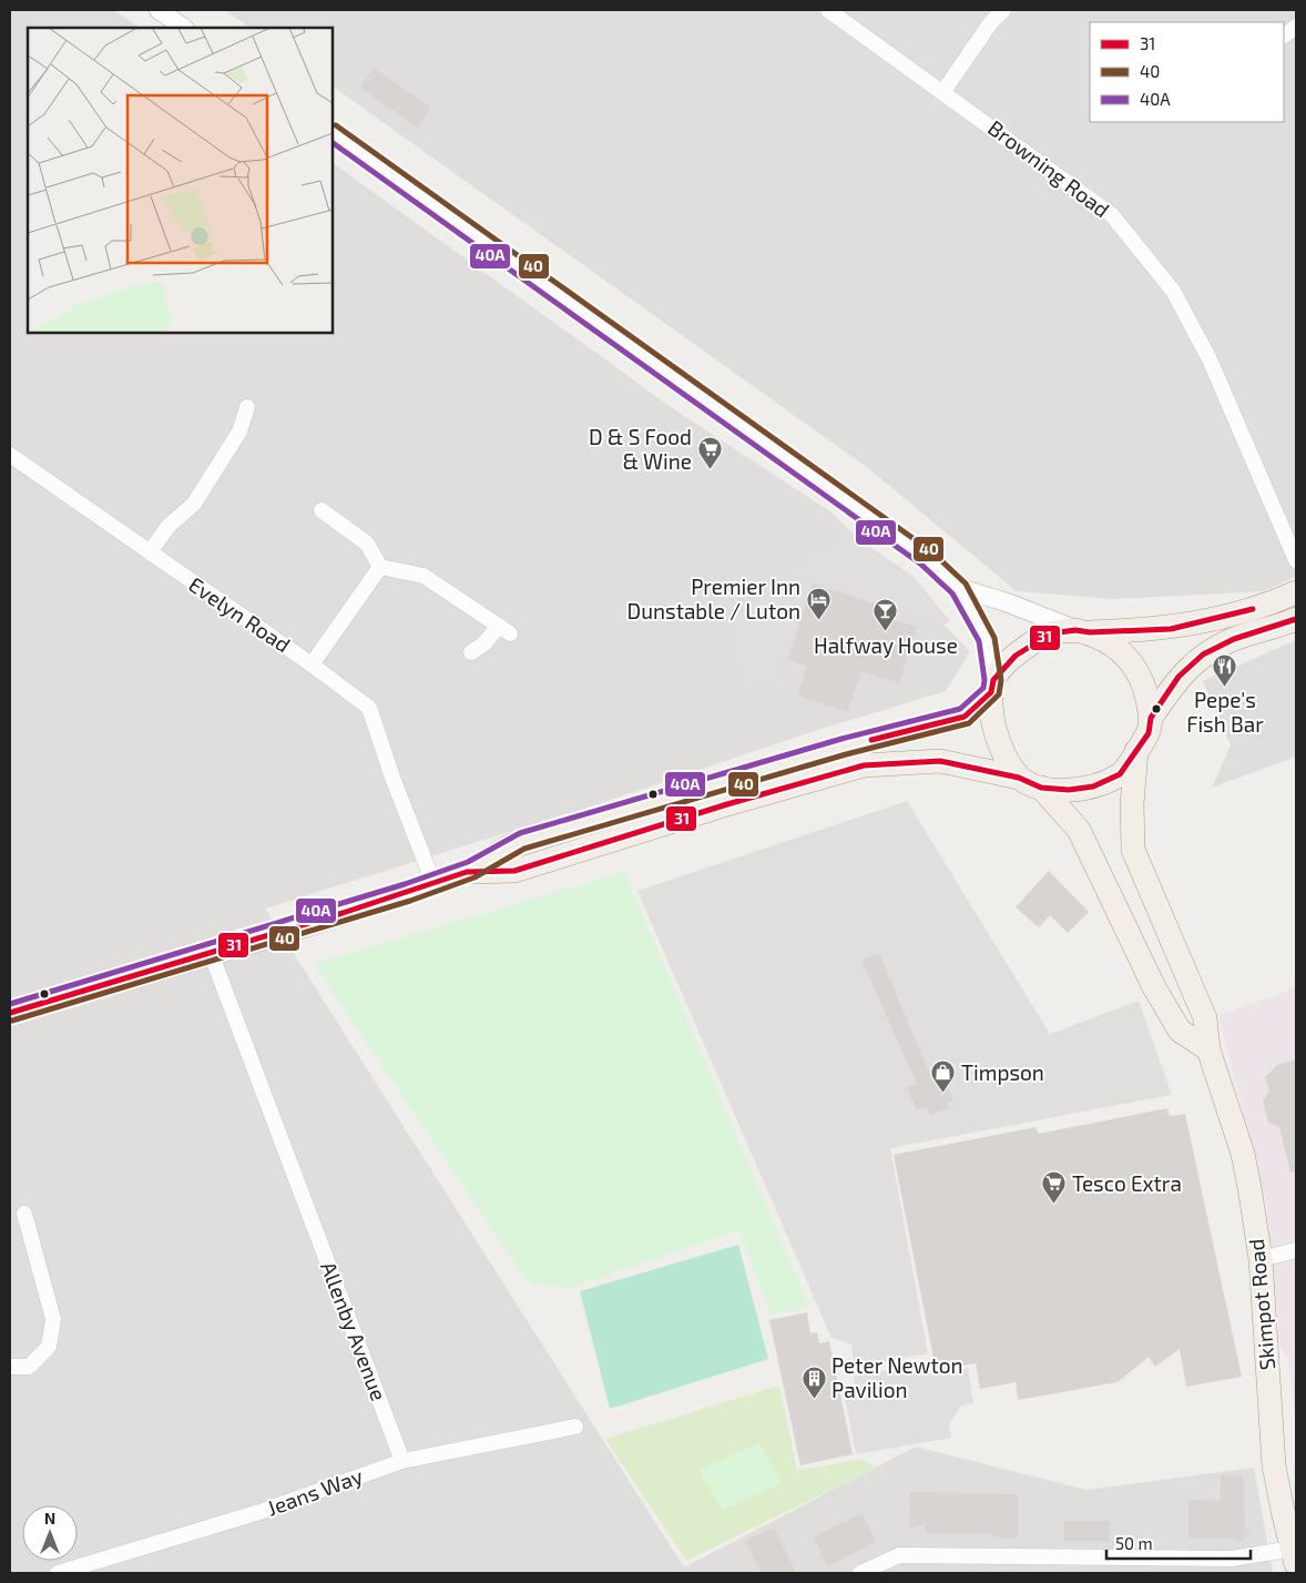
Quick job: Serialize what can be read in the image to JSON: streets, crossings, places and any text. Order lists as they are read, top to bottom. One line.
{"streets":{"main road":["Skimpot Road"],"street":["Browning Road","Evelyn Road","Allenby Avenue","Jeans Way"]},"crossings":[["Allenby Avenue","Jeans Way"]],"places":{"supermarket":["D & S Food & Wine","Tesco Extra"],"hotel":["Premier Inn Dunstable / Luton"],"bar":["Halfway House"],"restaurant":["Pepe's Fish Bar"],"shop":["Timpson"],"building":["Peter Newton Pavilion"]},"lines":["transit line 40","transit line 40A","transit line 31"],"legend":["31","40","40A"],"scale_bar":"50 m","north":"top"}
